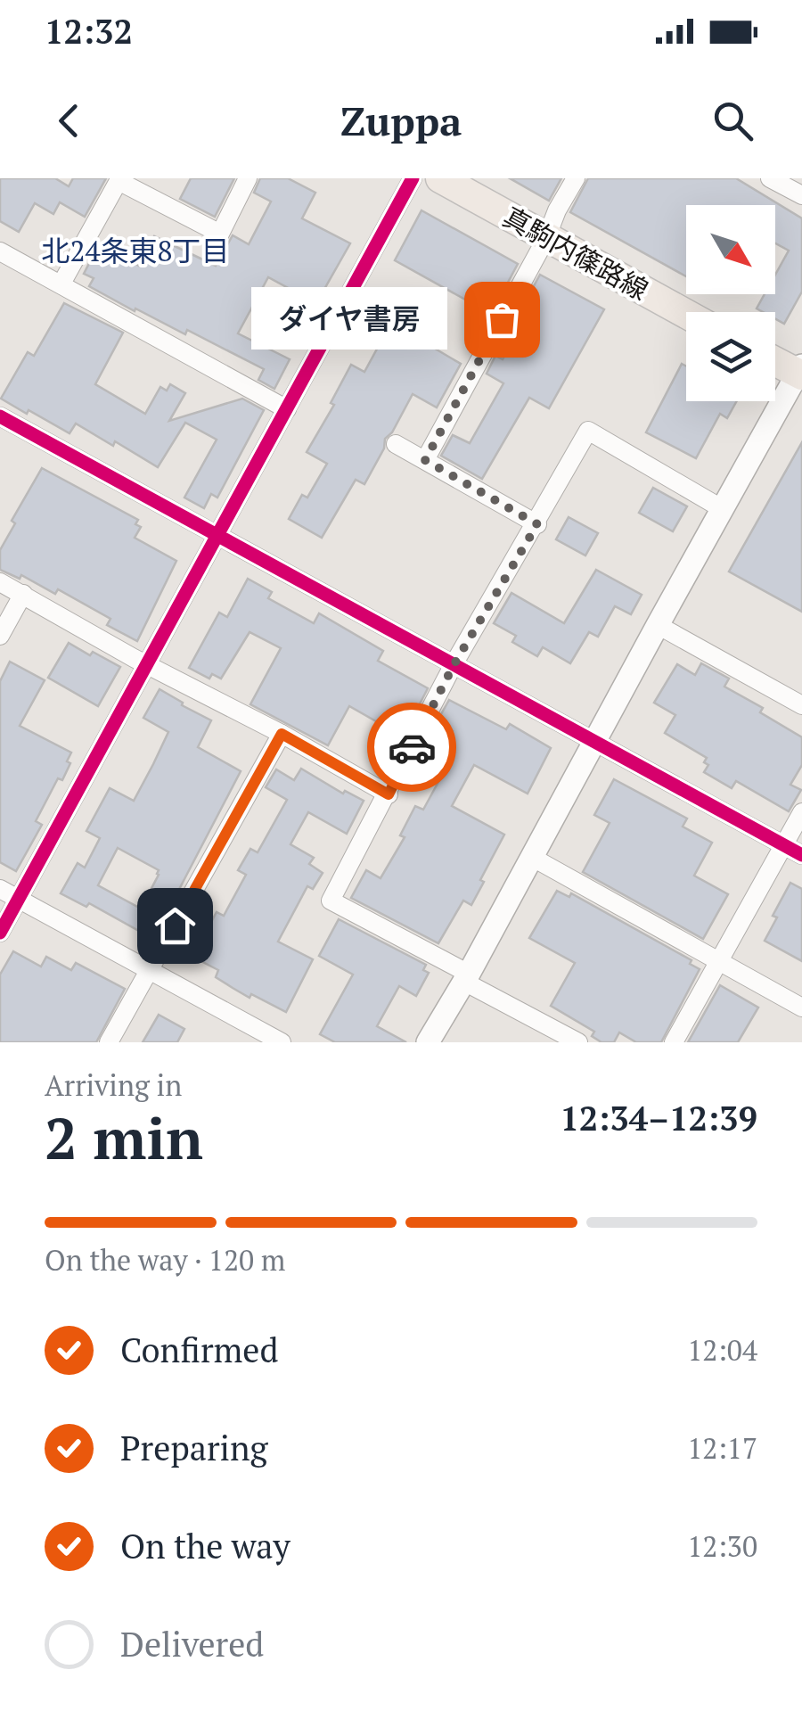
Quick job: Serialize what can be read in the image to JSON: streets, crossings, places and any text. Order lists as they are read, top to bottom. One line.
{"streets":{"main road":["真駒内篠路線"]},"districts":["北24条東8丁目"],"places":["ダイヤ書房"],"north":"bottom right","page":{"status":"12:32","header":"Zuppa","bubble":"ダイヤ書房","heading":["2 min","Arriving in","12:34–12:39"],"bar":"On the way · 120 m","list":[["Confirmed","12:04"],["Preparing","12:17"],["On the way","12:30"],"Delivered"]}}
